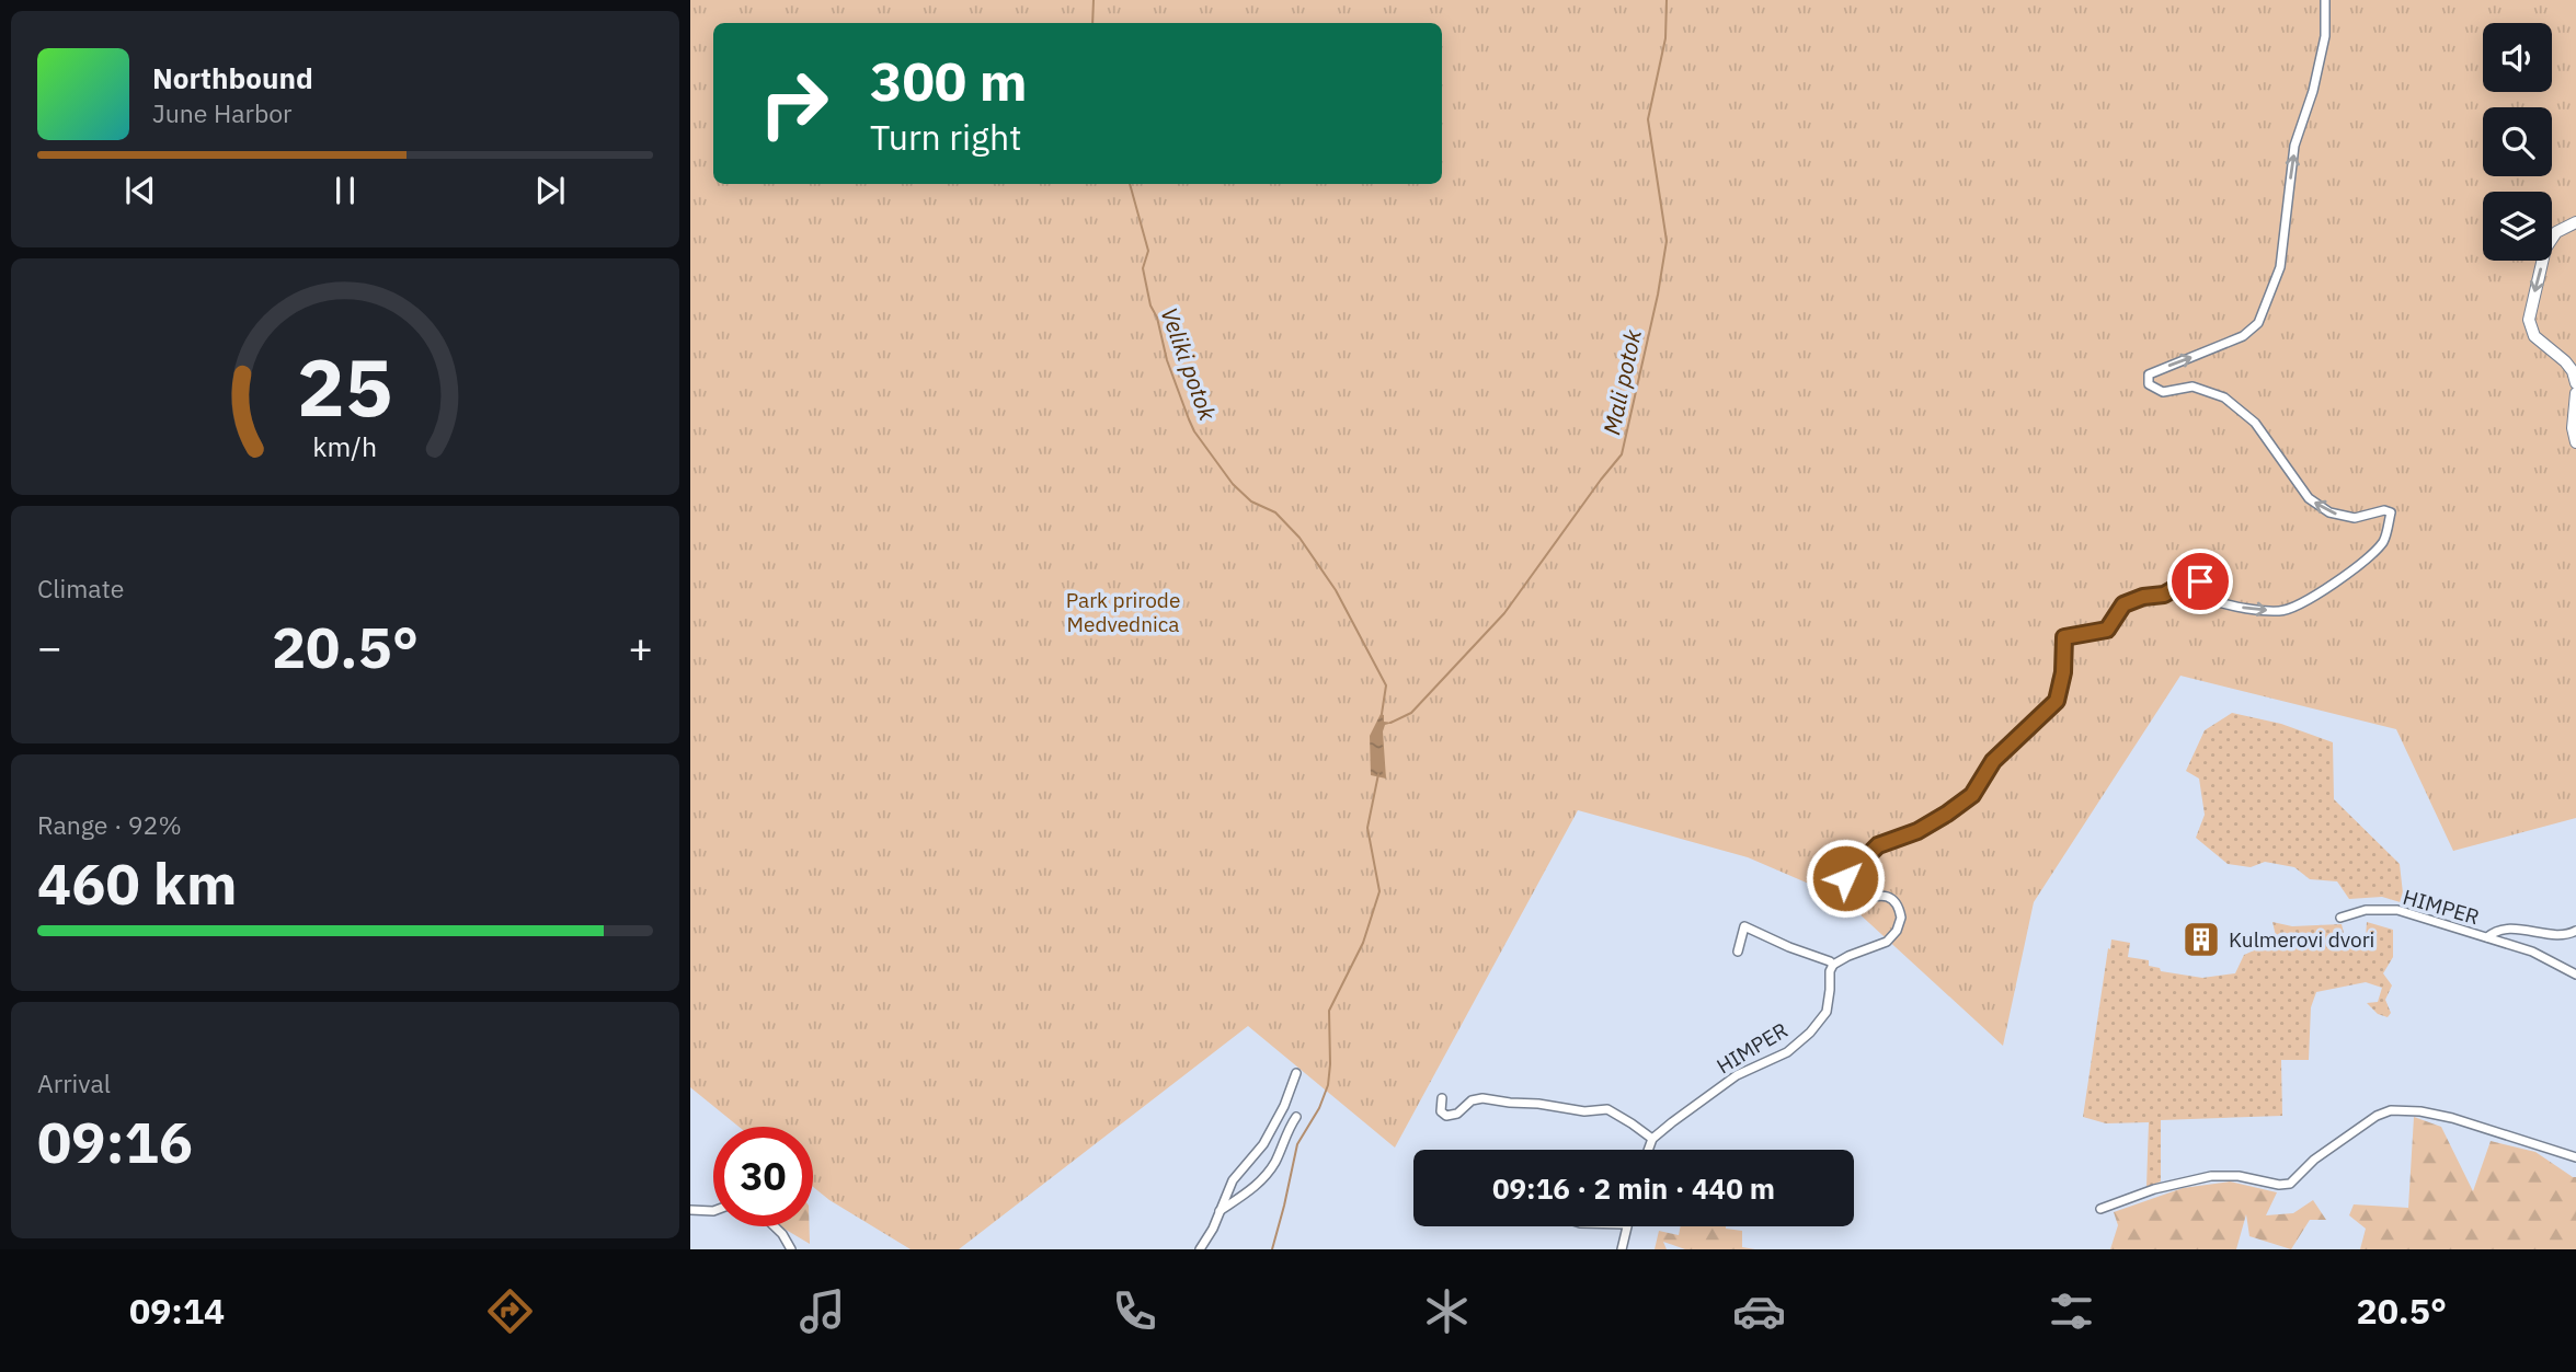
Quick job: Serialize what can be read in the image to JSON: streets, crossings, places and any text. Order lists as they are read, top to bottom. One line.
{"streets":{"street":["HIMPER"]},"water":["Veliki potok","Mali potok"],"parks":["Park prirode Medvednica"],"places":{"building":["Kulmerovi dvori"]},"page":{"turn":["300 m","Turn right"],"song":["Northbound","June Harbor"],"tile":["Climate",["Range · 92%","460 km"],["Arrival","09:16"]],"heat":["−","20.5°","+"],"limit":"30","trip":"09:16 · 2 min · 440 m","tabs":["09:14","20.5°"],"gauge":["25","km/h"]}}
